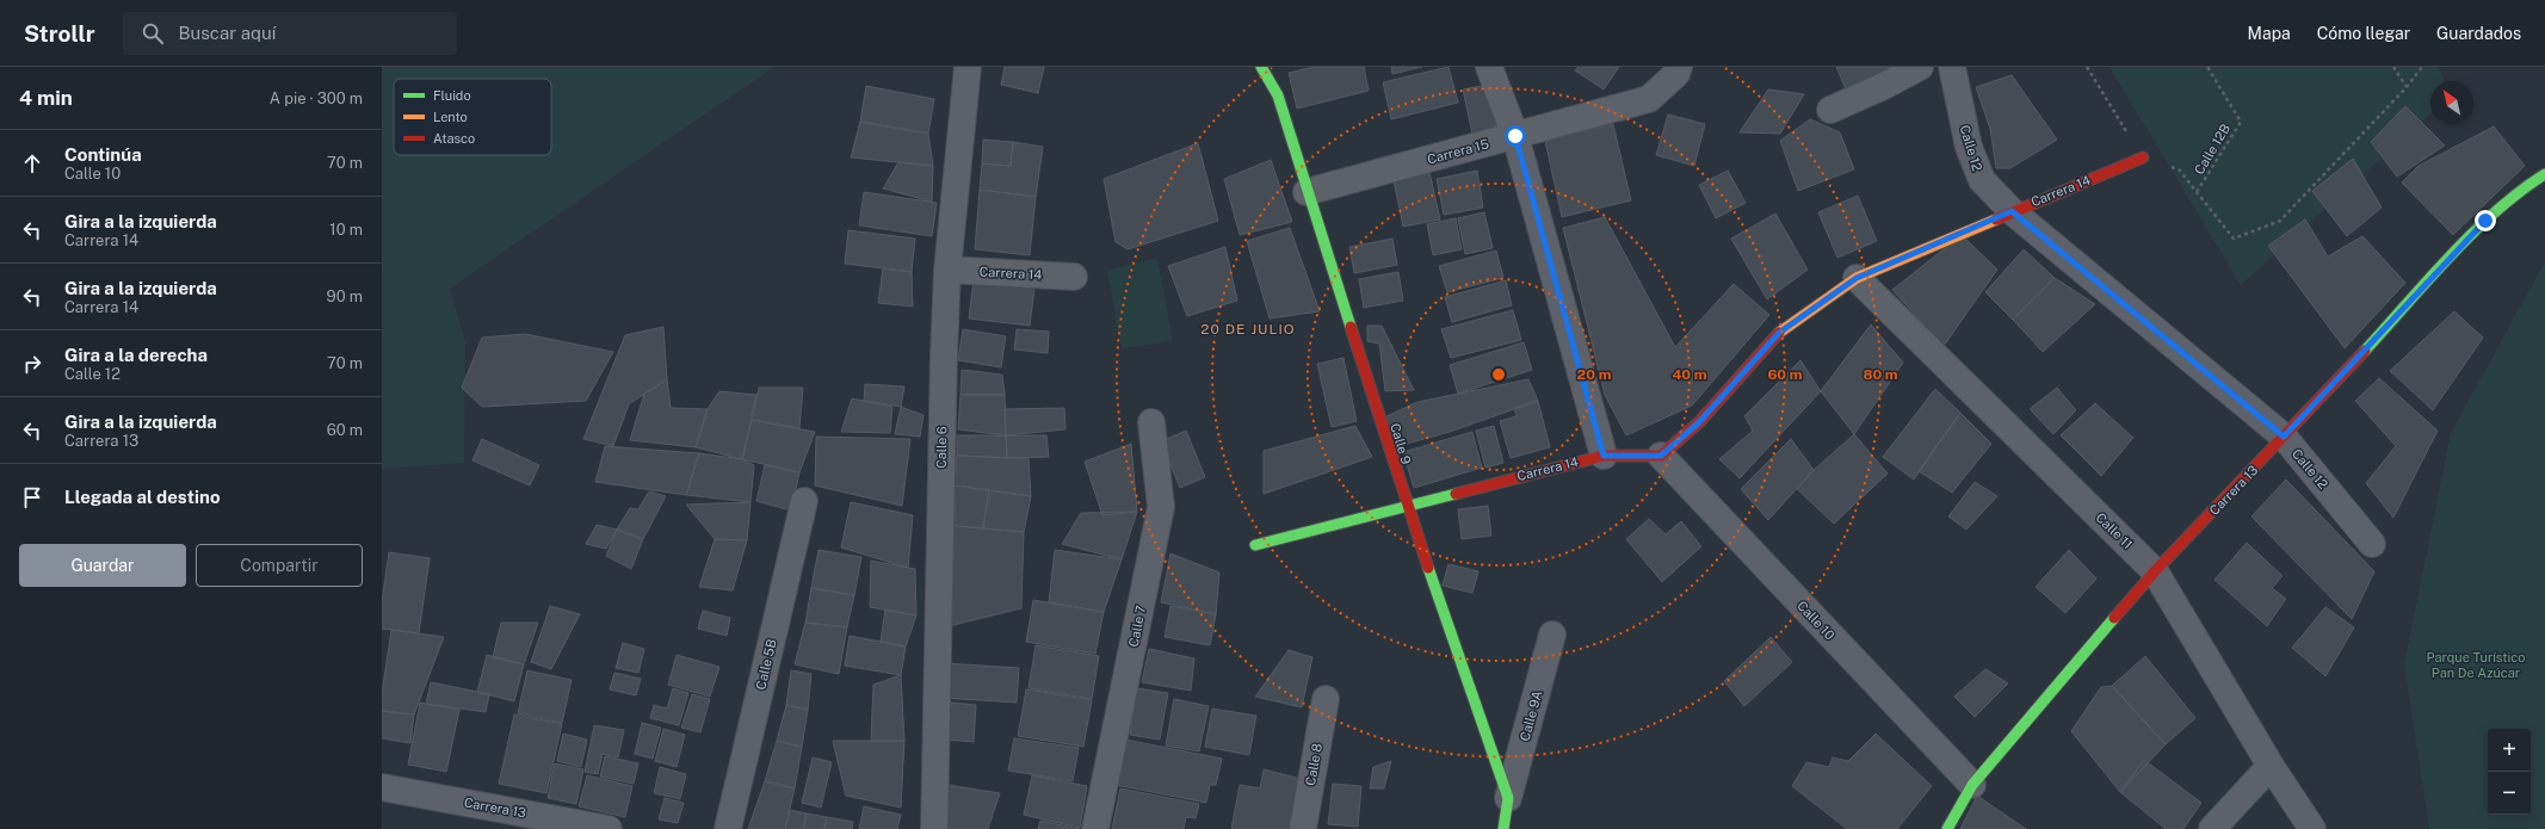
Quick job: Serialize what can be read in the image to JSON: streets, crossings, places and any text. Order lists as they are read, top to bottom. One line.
{"streets":{"street":["Calle 12","Carrera 15","Carrera 14","Calle 9","Calle 6","Carrera 13","Calle 11","Calle 10","Calle 7","Calle 5B","Calle 9A","Calle 8"],"path":["Calle 12B"]},"crossings":[["Calle 12","Carrera 14"],["Calle 12","Carrera 13"],["Carrera 15","Calle 9"],["Carrera 14","Calle 9"],["Carrera 14","Calle 6"],["Carrera 14","Calle 11"],["Carrera 14","Calle 10"],["Calle 9","Calle 9A"],["Carrera 13","Calle 11"],["Carrera 13","Calle 10"]],"districts":["20 DE JULIO"],"parks":["Parque Turístico Pan De Azúcar"],"legend":["Fluido","Lento","Atasco"],"north":"top left","page":{"header":"Strollr","search":"Buscar aquí","nav":["Mapa","Cómo llegar","Guardados"],"heading":["4 min","A pie · 300 m"],"list":[["Continúa","Calle 10","70 m"],["Gira a la izquierda","Carrera 14","10 m"],["Gira a la izquierda","Carrera 14","90 m"],["Gira a la derecha","Calle 12","70 m"],["Gira a la izquierda","Carrera 13","60 m"],"Llegada al destino"],"buttons":["Guardar","Compartir"],"map_buttons":["+","−"]},"rings":["20 m","40 m","60 m","80 m"]}
